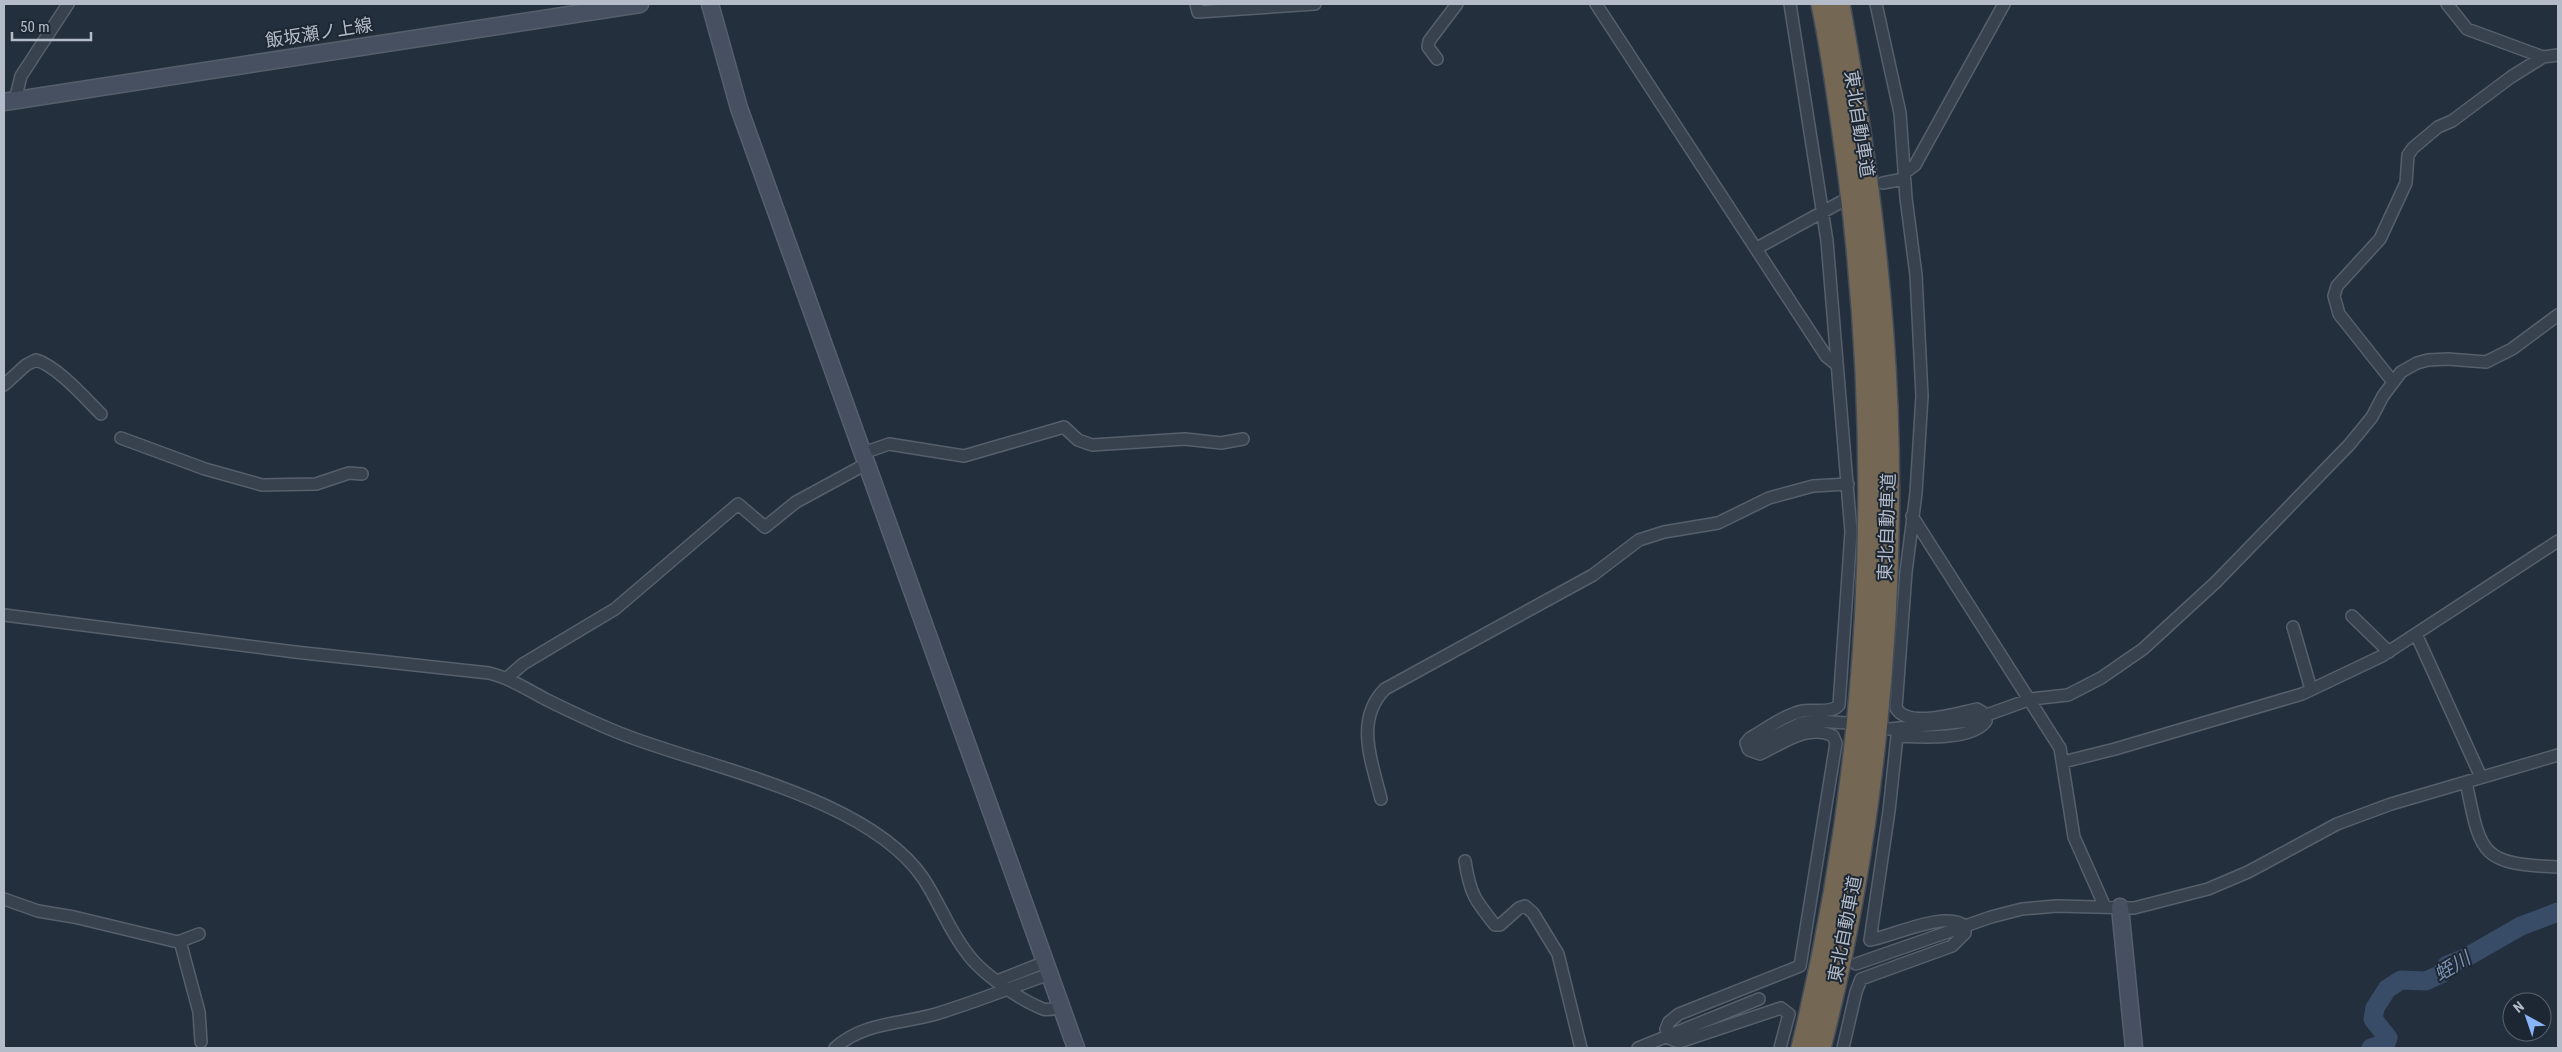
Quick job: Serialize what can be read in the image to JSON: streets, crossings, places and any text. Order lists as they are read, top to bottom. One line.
{"streets":{"highway":["東北自動車道"],"street":["飯坂瀬ノ上線"]},"water":["蛭川"],"scale_bar":"50 m","north":"top left"}
